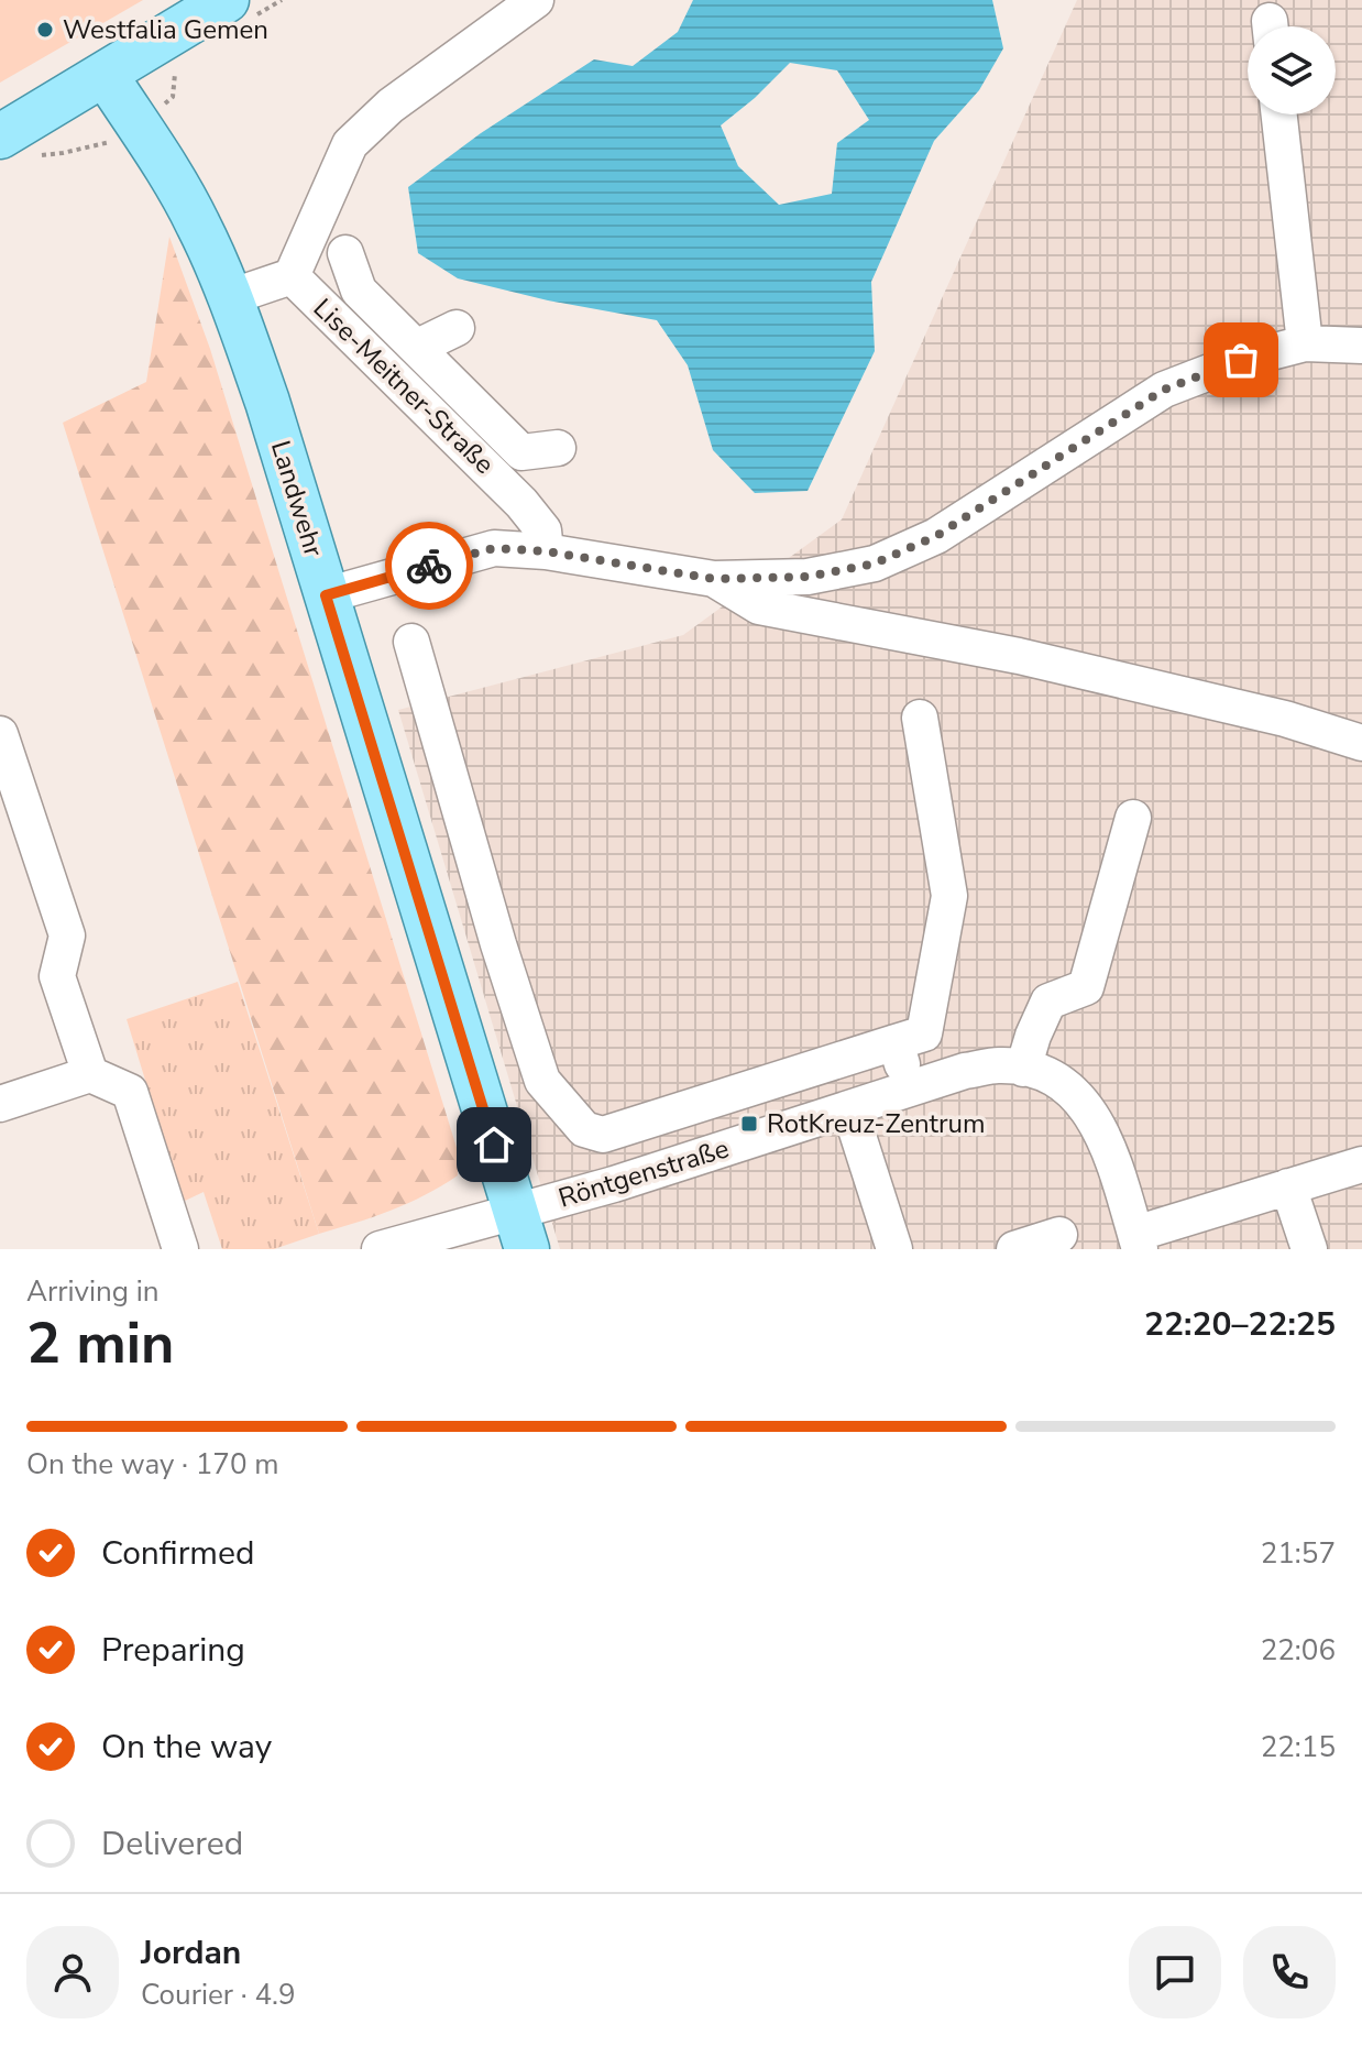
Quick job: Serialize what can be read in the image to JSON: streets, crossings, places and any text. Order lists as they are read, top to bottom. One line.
{"streets":{"main road":["Landwehr"],"street":["Lise-Meitner-Straße","Röntgenstraße"]},"crossings":[["Lise-Meitner-Straße","Landwehr"],["Landwehr","Röntgenstraße"]],"places":{"other":["Westfalia Gemen"],"transit":["RotKreuz-Zentrum"]},"page":{"heading":["2 min","Arriving in","22:20–22:25"],"panel":["Jordan","Courier · 4.9"],"bar":"On the way · 170 m","list":[["Confirmed","21:57"],["Preparing","22:06"],["On the way","22:15"],"Delivered"]}}
